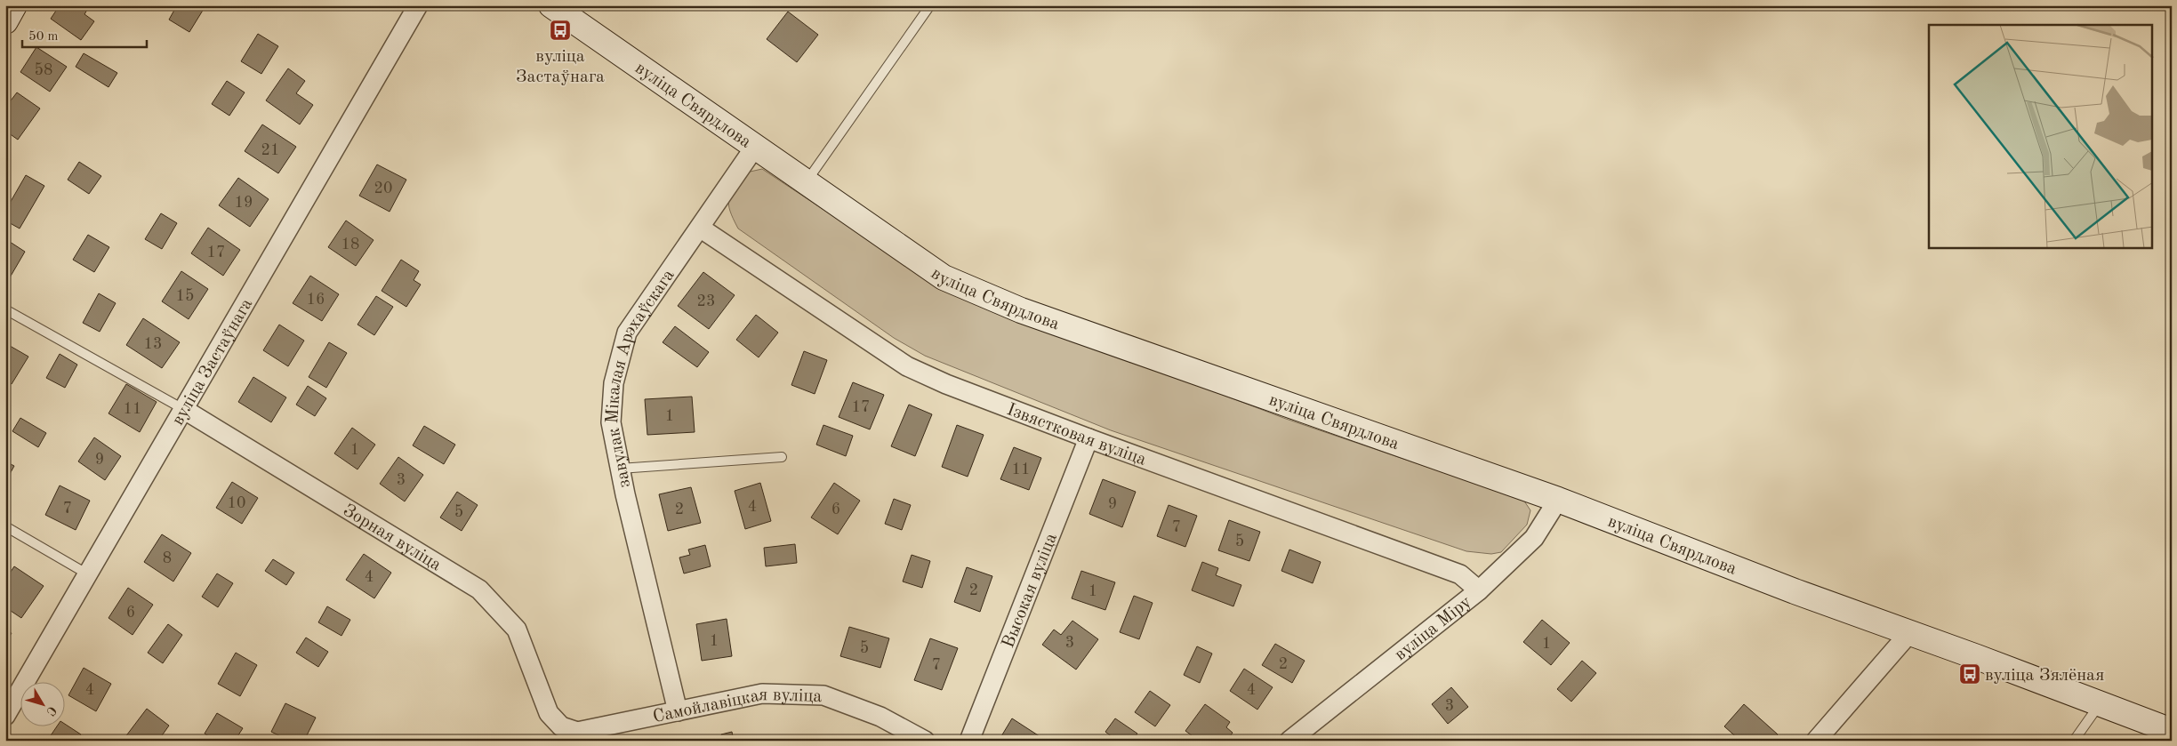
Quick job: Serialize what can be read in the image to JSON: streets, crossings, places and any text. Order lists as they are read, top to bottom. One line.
{"streets":{"street":["вуліца Свярдлова","вуліца Застаўнага","завулак Мікалая Арэхаўскага","Ізвястковая вуліца","Зорная вуліца","Высокая вуліца","вуліца Міру","Самойлавіцкая вуліца"]},"crossings":[["вуліца Свярдлова","завулак Мікалая Арэхаўскага"],["вуліца Свярдлова","вуліца Міру"],["вуліца Застаўнага","Зорная вуліца"],["завулак Мікалая Арэхаўскага","Ізвястковая вуліца"],["завулак Мікалая Арэхаўскага","Самойлавіцкая вуліца"],["Ізвястковая вуліца","Высокая вуліца"],["Ізвястковая вуліца","вуліца Міру"],["Зорная вуліца","Самойлавіцкая вуліца"]],"places":{"bus stop":["вуліца Застаўнага","вуліца Зялёная"]},"house_numbers":["58","21","20","19","18","17","15","16","23","13","17","11","1","1","9","11","3","10","9","4","7","2","6","5","7","5","8","4","2","1","6","1","3","1","5","2","7","4","4","3"],"scale_bar":"50 m","north":"bottom right"}
